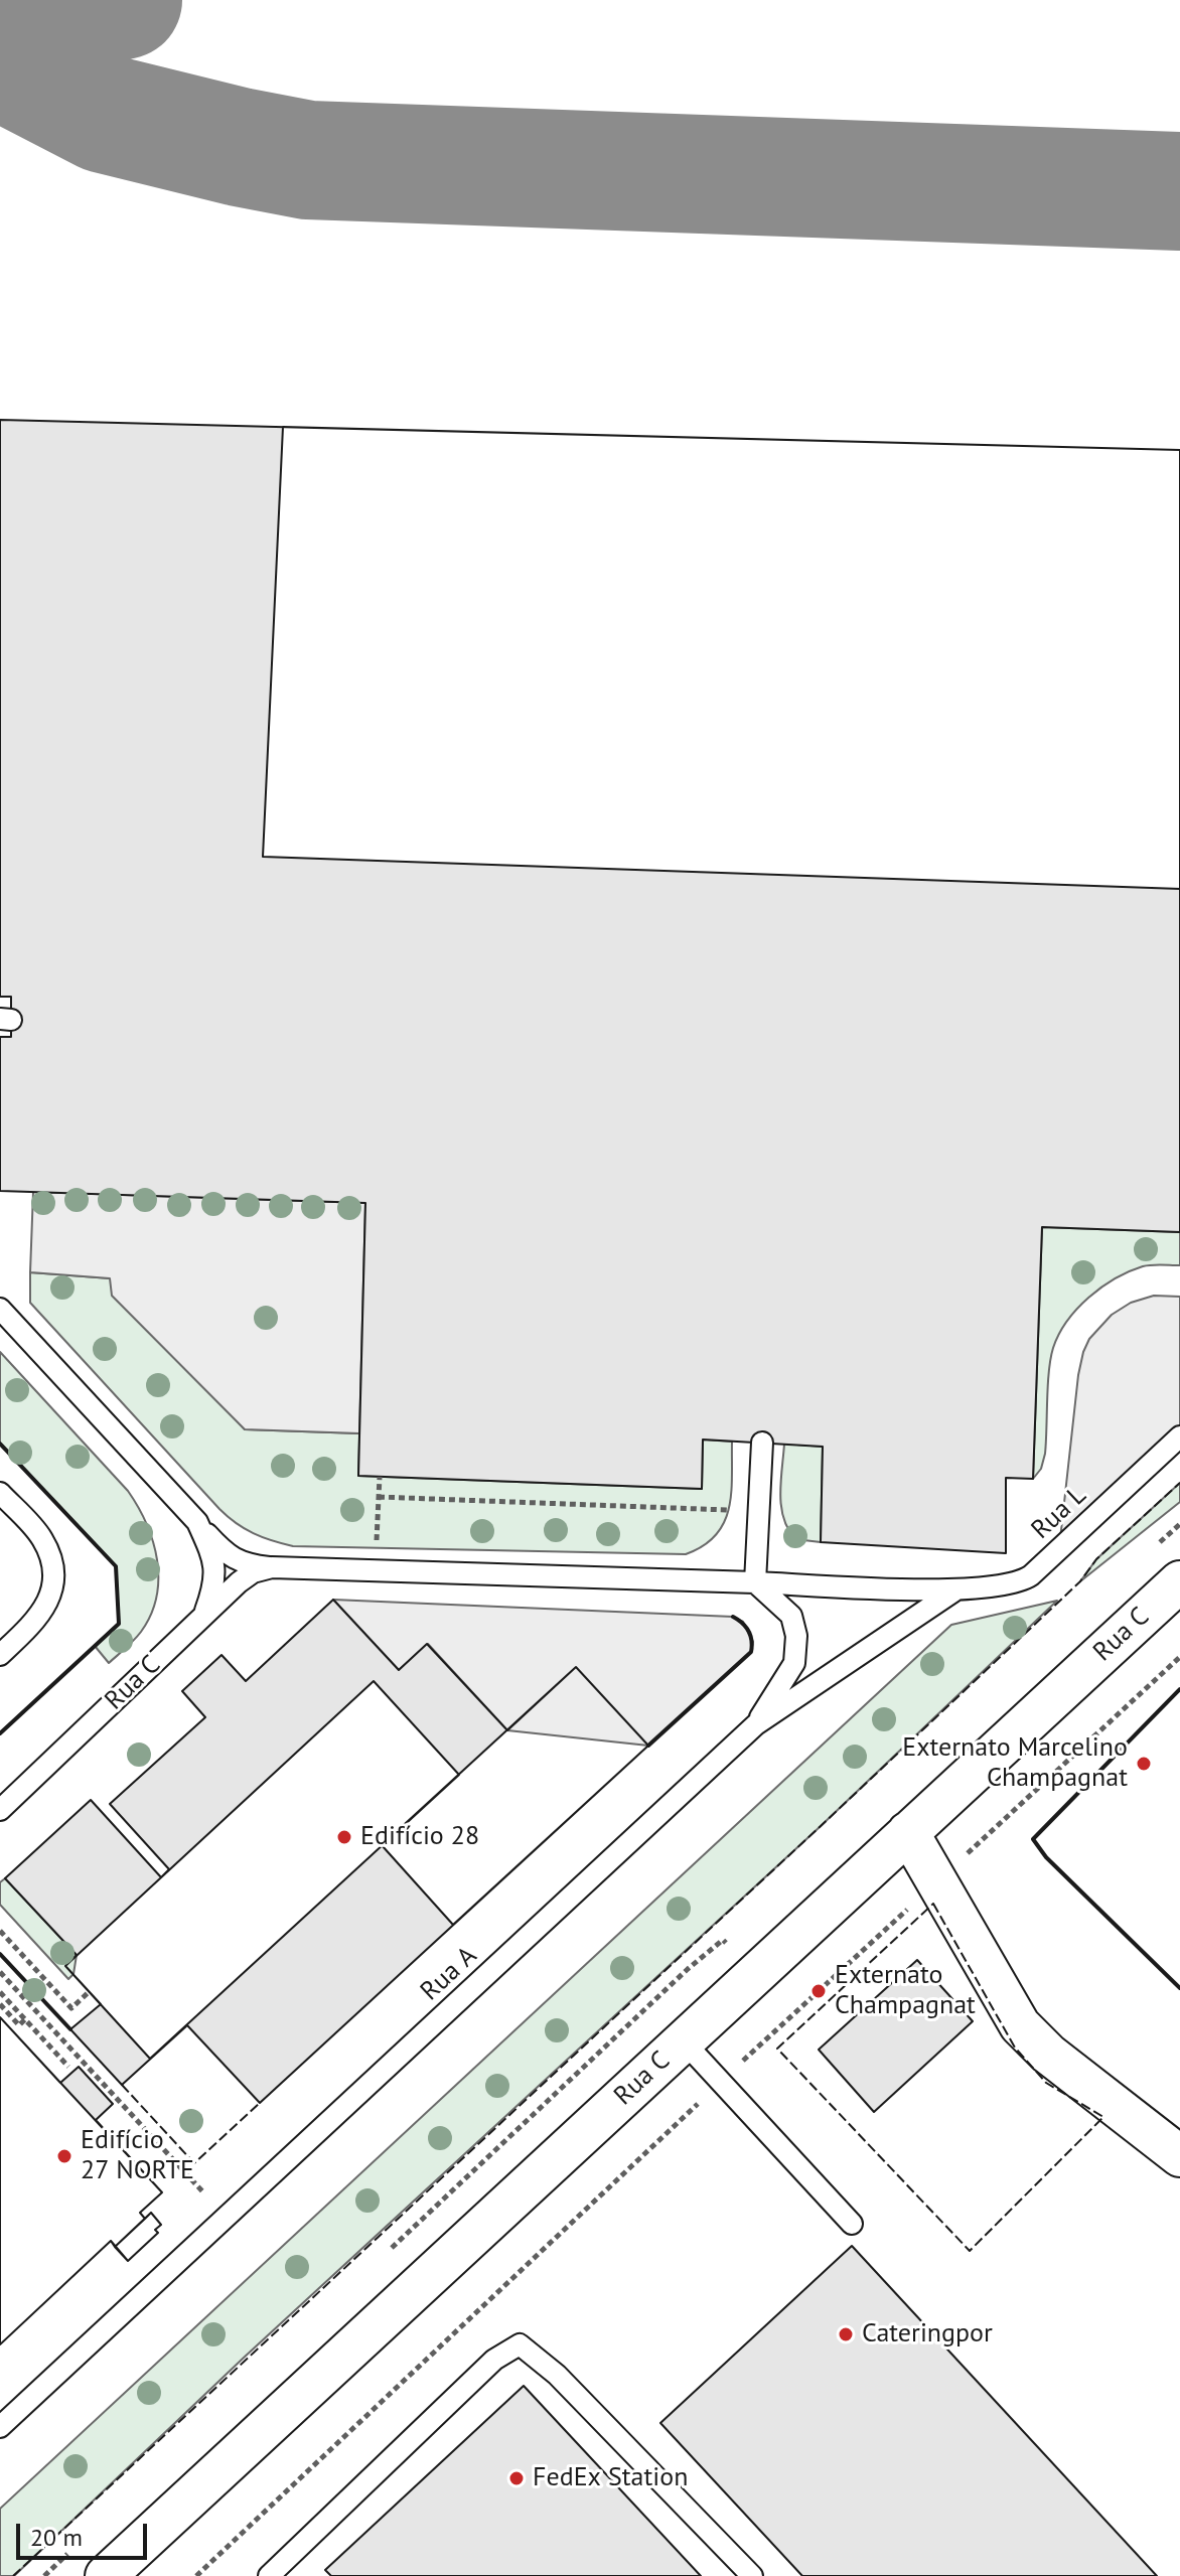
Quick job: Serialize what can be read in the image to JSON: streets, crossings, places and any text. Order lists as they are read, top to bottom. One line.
{"streets":{"street":["Rua C"],"lane":["Rua L","Rua A"]},"crossings":[["Rua L","Rua C"],["Rua L","Rua A"],["Rua C","Rua A"]],"places":["Externato Marcelino Champagnat","Edifício 28","Externato Champagnat","Edifício 27 NORTE","Cateringpor","FedEx Station"],"scale_bar":"20 m"}
